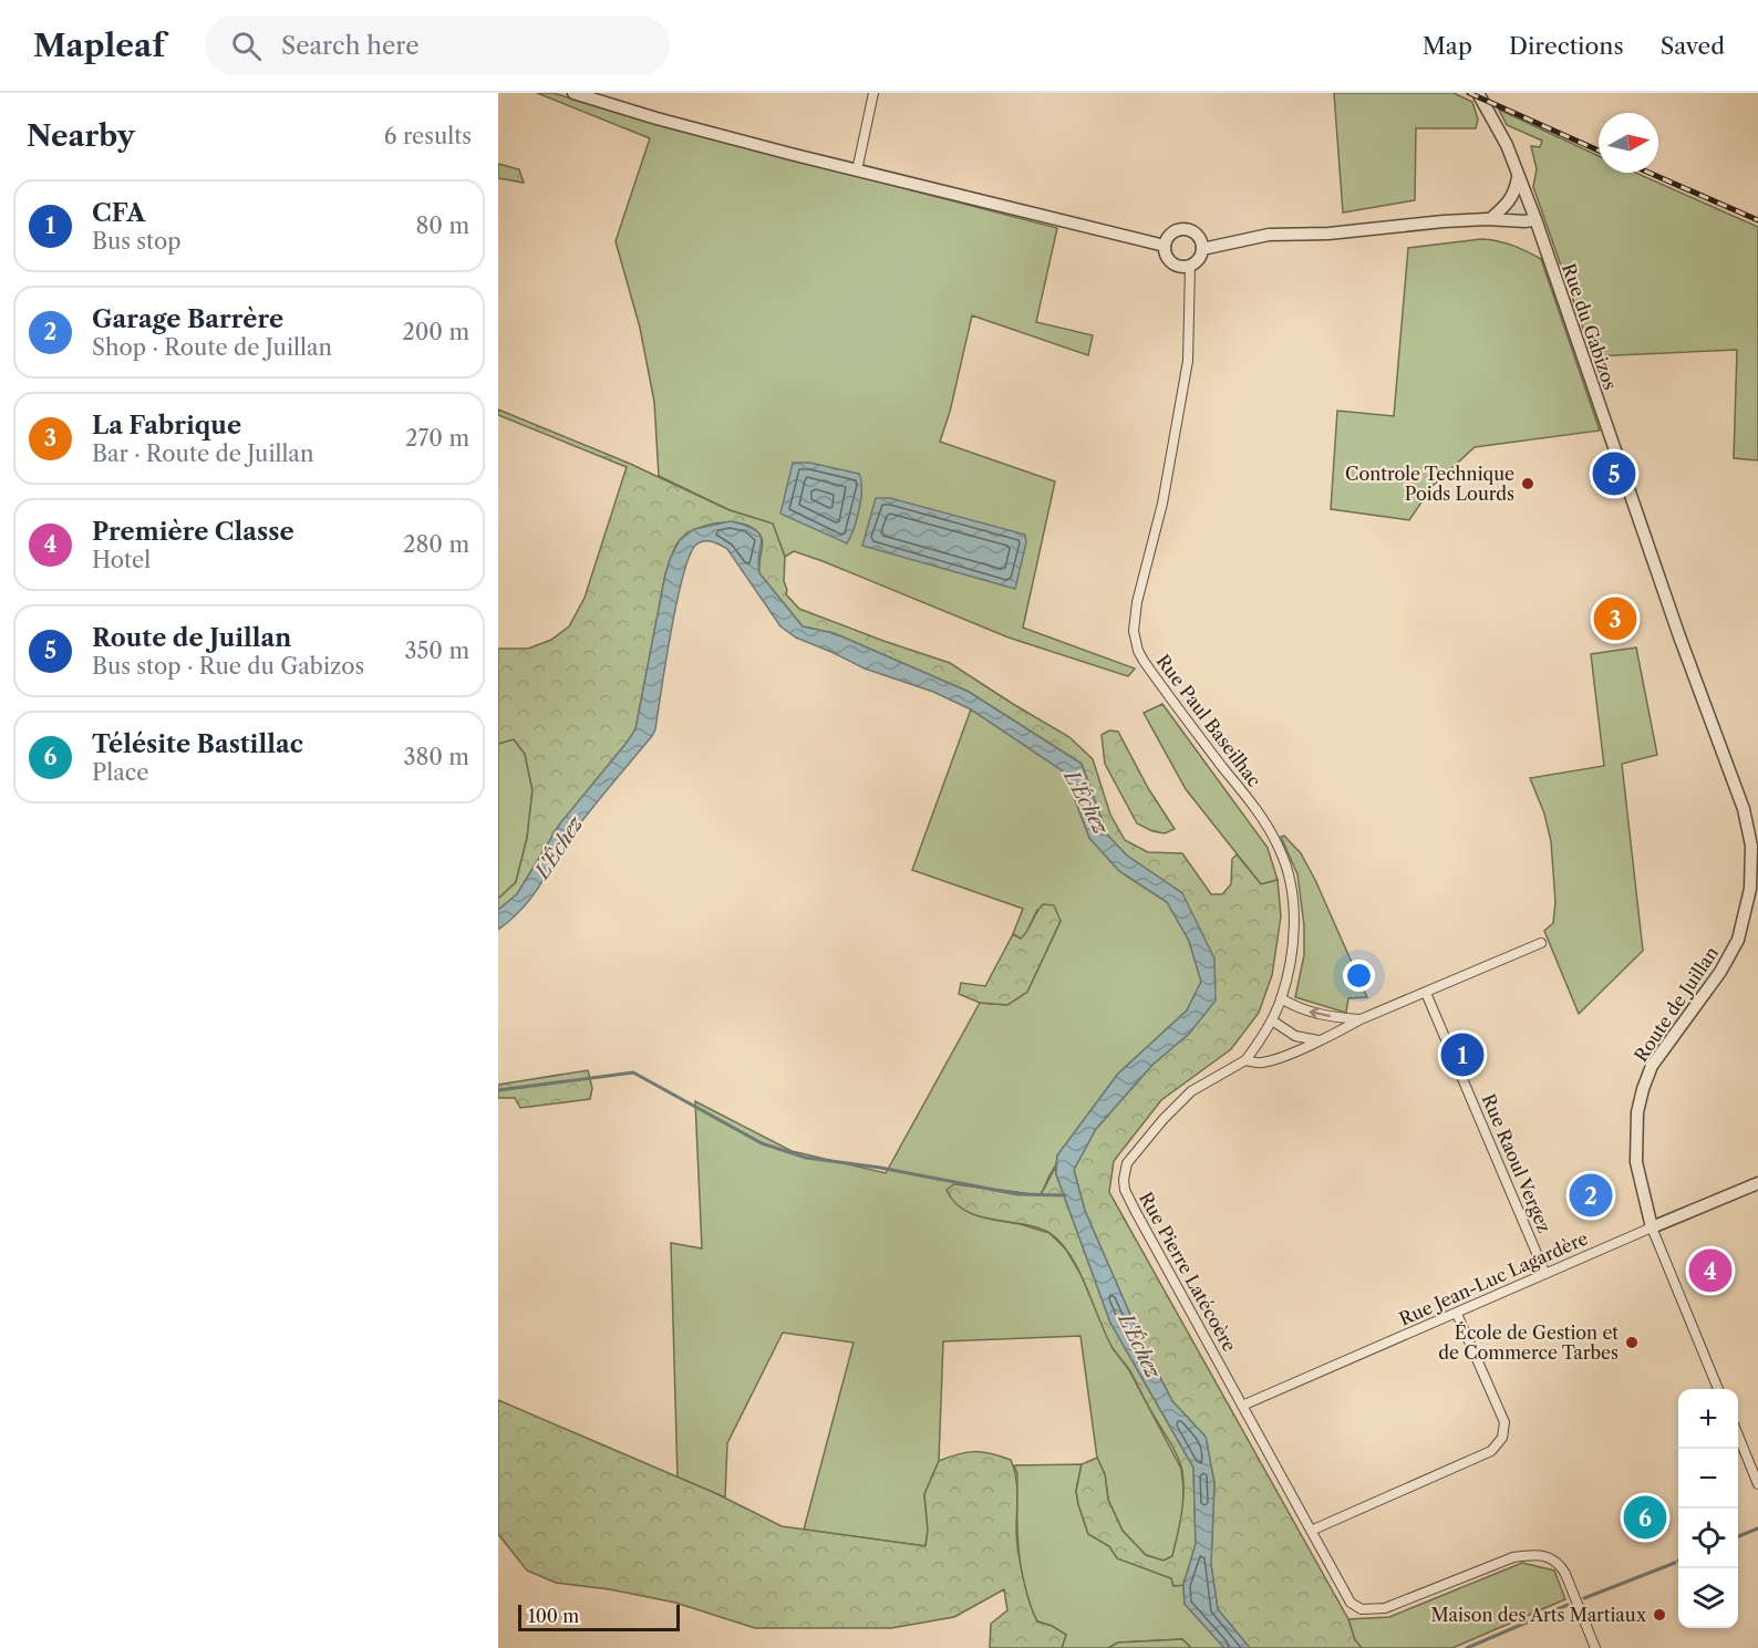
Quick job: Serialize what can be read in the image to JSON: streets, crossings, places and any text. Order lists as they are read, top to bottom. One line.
{"streets":{"street":["Rue du Gabizos","Rue Paul Baseilhac","Route de Juillan","Rue Raoul Vergez","Rue Pierre Latécoère","Rue Jean-Luc Lagardère"]},"crossings":[["Rue du Gabizos","Route de Juillan"],["Rue Paul Baseilhac","Rue Pierre Latécoère"],["Route de Juillan","Rue Jean-Luc Lagardère"],["Rue Raoul Vergez","Rue Pierre Latécoère"],["Rue Raoul Vergez","Rue Jean-Luc Lagardère"],["Rue Pierre Latécoère","Rue Jean-Luc Lagardère"]],"water":["L'Échez"],"places":["Controle Technique Poids Lourds","École de Gestion et de Commerce Tarbes","Maison des Arts Martiaux"],"scale_bar":"100 m","north":"right","page":{"header":"Mapleaf","search":"Search here","nav":["Map","Directions","Saved"],"heading":["Nearby","6 results"],"list":[{"mark":"1","name":"CFA","note":"Bus stop","value":"80 m"},{"mark":"2","name":"Garage Barrère","note":"Shop · Route de Juillan","value":"200 m"},{"mark":"3","name":"La Fabrique","note":"Bar · Route de Juillan","value":"270 m"},{"mark":"4","name":"Première Classe","note":"Hotel","value":"280 m"},{"mark":"5","name":"Route de Juillan","note":"Bus stop · Rue du Gabizos","value":"350 m"},{"mark":"6","name":"Télésite Bastillac","note":"Place","value":"380 m"}],"pins":["5","3","1","2","4","6"],"map_buttons":["+","−"],"scale":"100 m"}}
